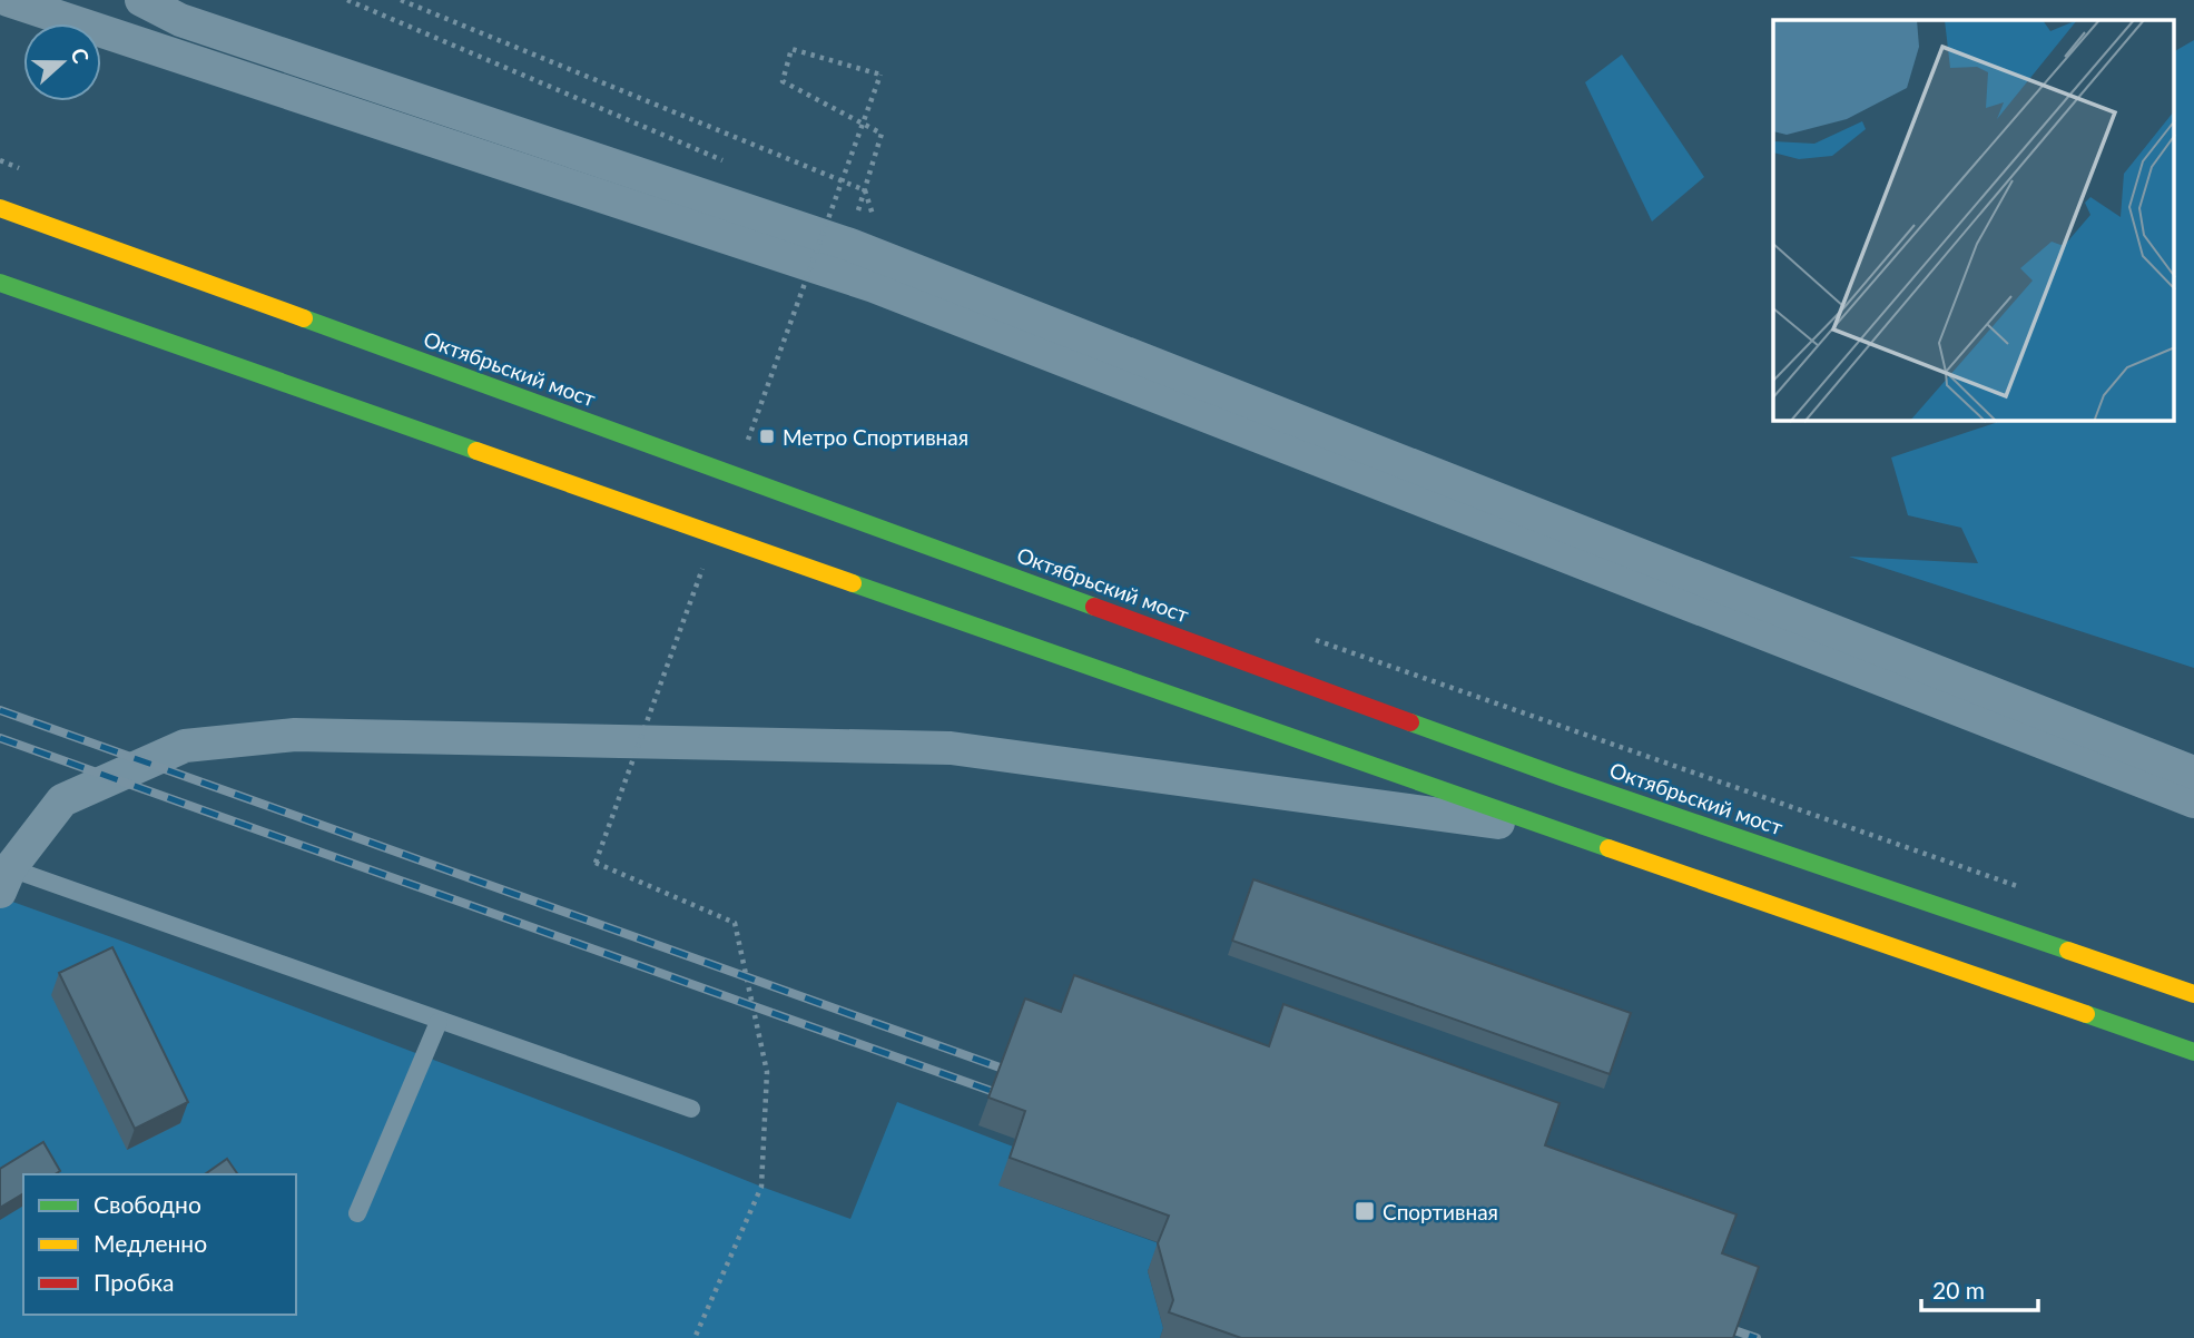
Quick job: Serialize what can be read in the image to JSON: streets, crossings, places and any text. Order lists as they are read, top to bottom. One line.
{"streets":{"main road":["Октябрьский мост"]},"places":{"transit":["Метро Спортивная","Спортивная"]},"legend":["Свободно","Медленно","Пробка"],"scale_bar":"20 m","north":"right"}
